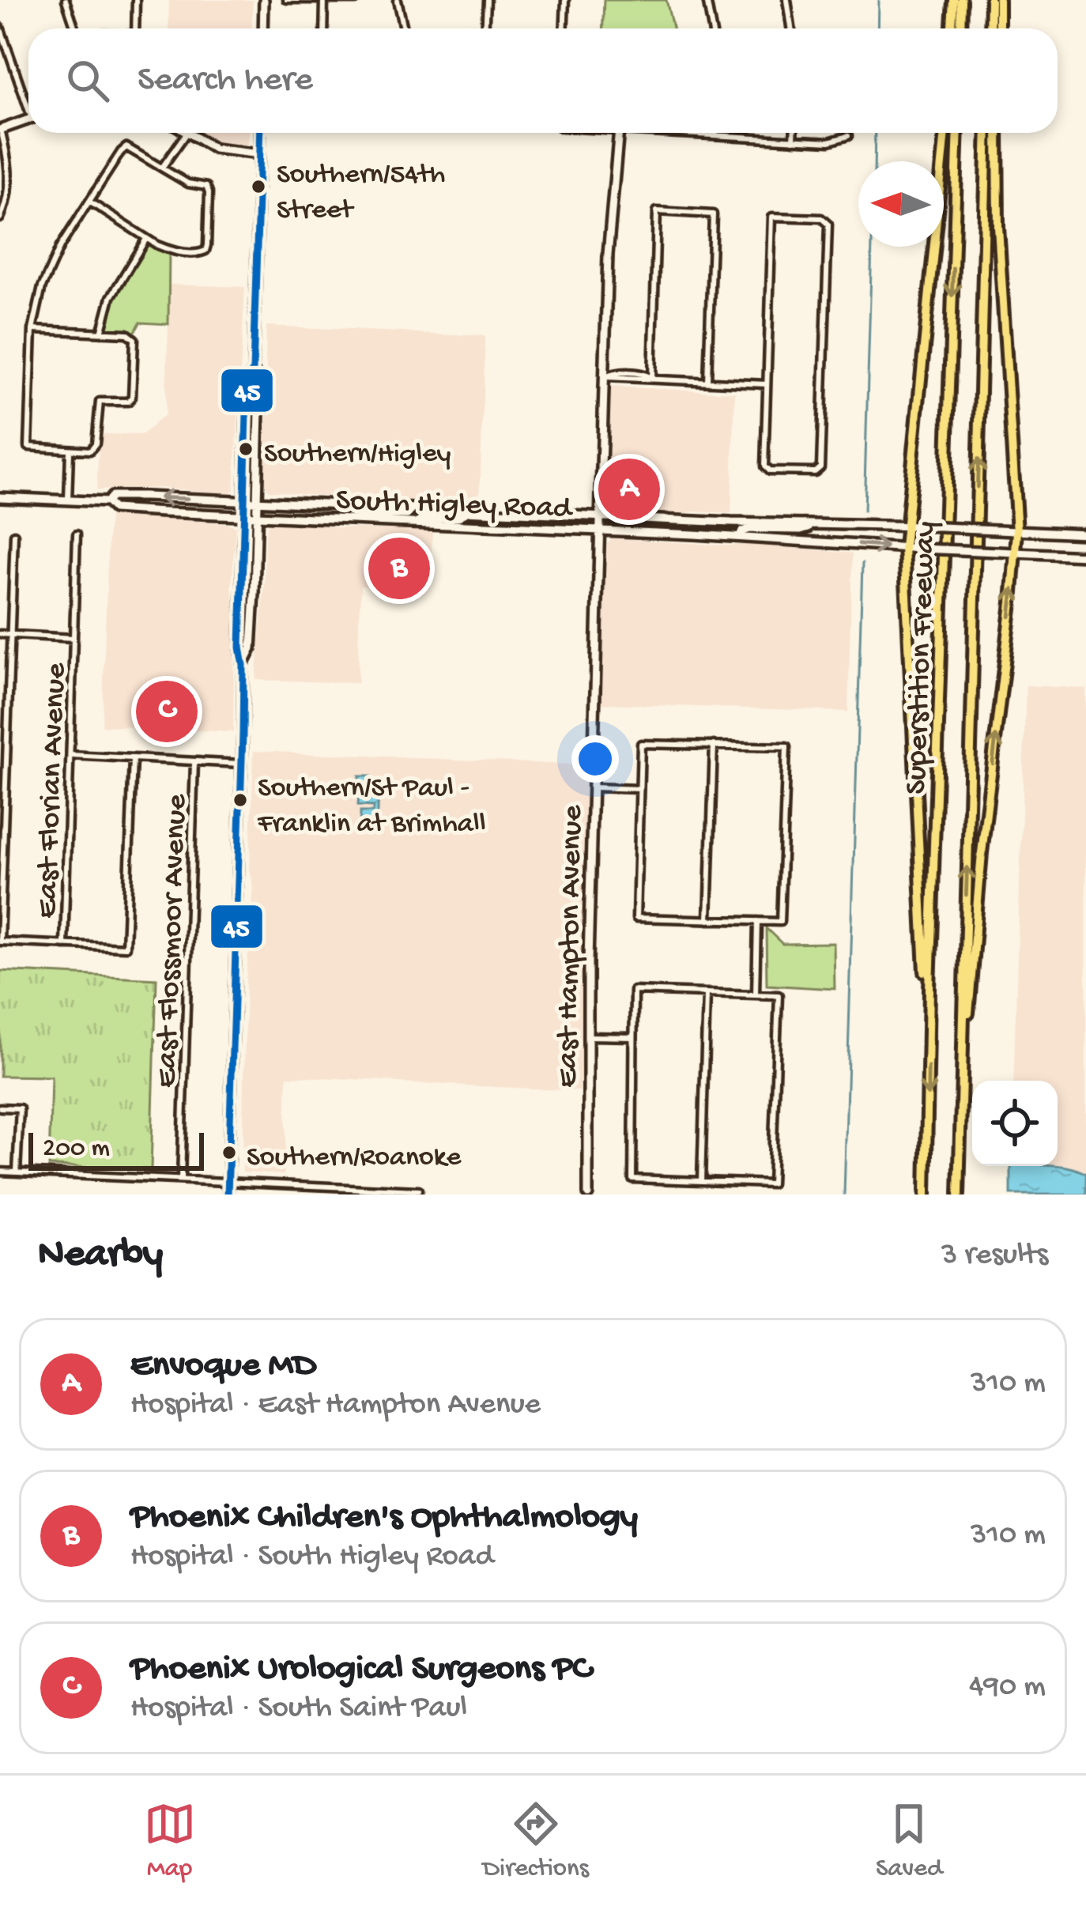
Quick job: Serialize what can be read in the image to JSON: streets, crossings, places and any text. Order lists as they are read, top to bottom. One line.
{"streets":{"highway":["Superstition Freeway"],"main road":["South Higley Road","East Hampton Avenue"],"street":["East Florian Avenue","East Flossmoor Avenue"]},"crossings":[["South Higley Road","East Hampton Avenue"]],"places":["Southern/54th Street","Southern/Higley","Southern/St Paul - Franklin at Brimhall","Southern/Roanoke"],"lines":["transit line 45"],"scale_bar":"200 m","north":"left","page":{"search":"Search here","pins":["A","B","C"],"scale":"200 m","heading":["Nearby","3 results"],"list":[{"mark":"A","name":"Envoque MD","note":"Hospital · East Hampton Avenue","value":"310 m"},{"mark":"B","name":"Phoenix Children's Ophthalmology","note":"Hospital · South Higley Road","value":"310 m"},{"mark":"C","name":"Phoenix Urological Surgeons PC","note":"Hospital · South Saint Paul","value":"490 m"}],"nav":["Map","Directions","Saved"]}}
